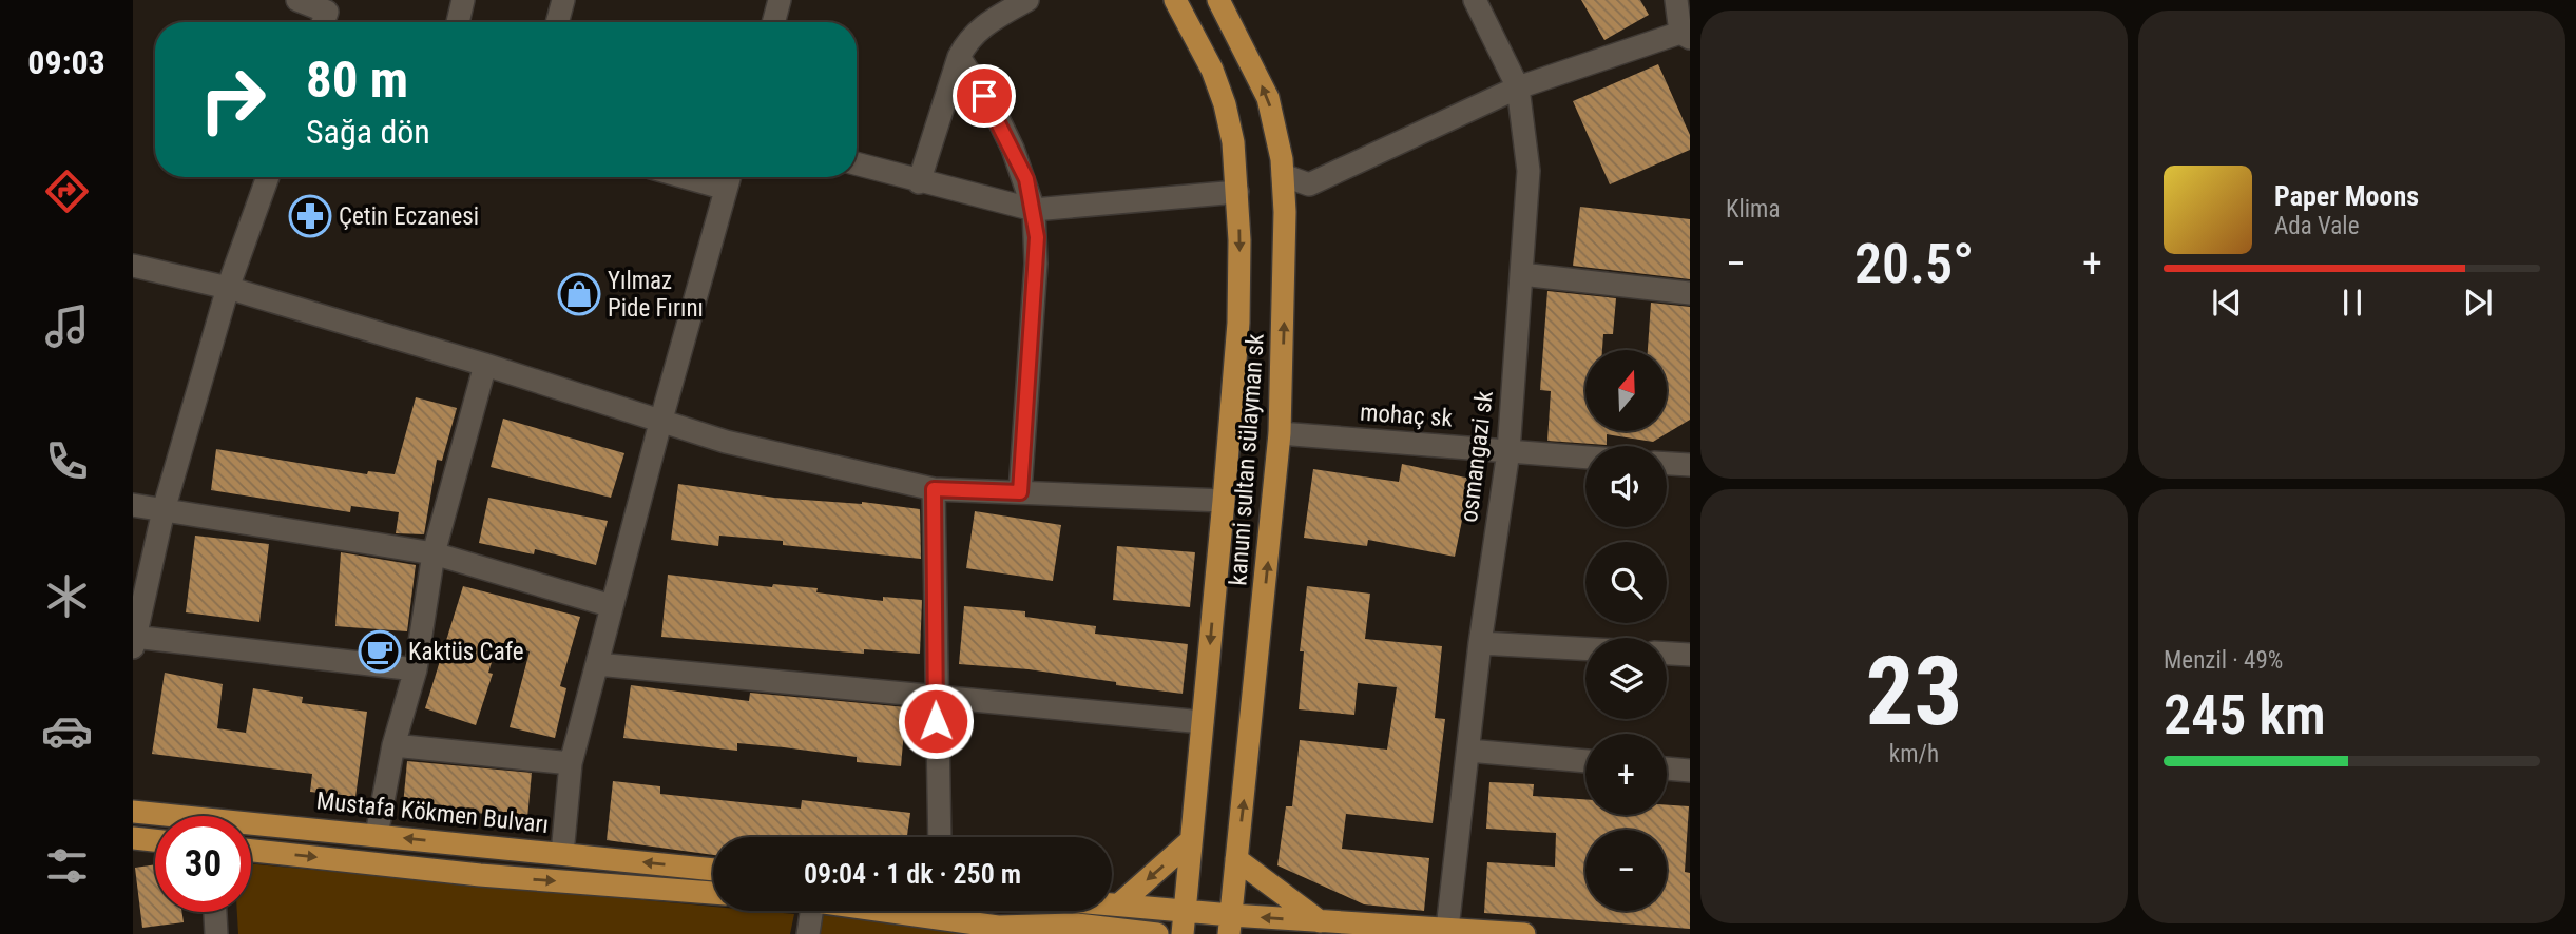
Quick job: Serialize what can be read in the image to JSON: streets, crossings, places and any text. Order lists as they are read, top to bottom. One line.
{"streets":{"main road":["kanuni sultan sülayman sk","Mustafa Kökmen Bulvarı"],"street":["mohaç sk","osmangazi sk"]},"crossings":[["mohaç sk","osmangazi sk"],["mohaç sk","kanuni sultan sülayman sk"]],"places":{"pharmacy":["Çetin Eczanesi"],"shop":["Yılmaz Pide Fırını"],"cafe":["Kaktüs Cafe"]},"north":"top","page":{"tabs":"09:03","tile":["Klima",["23","km/h"],["Menzil · 49%","245 km"]],"turn":["80 m","Sağa dön"],"song":["Paper Moons","Ada Vale"],"heat":["−","20.5°","+"],"map_buttons":["+","−"],"limit":"30","trip":"09:04 · 1 dk · 250 m"}}
